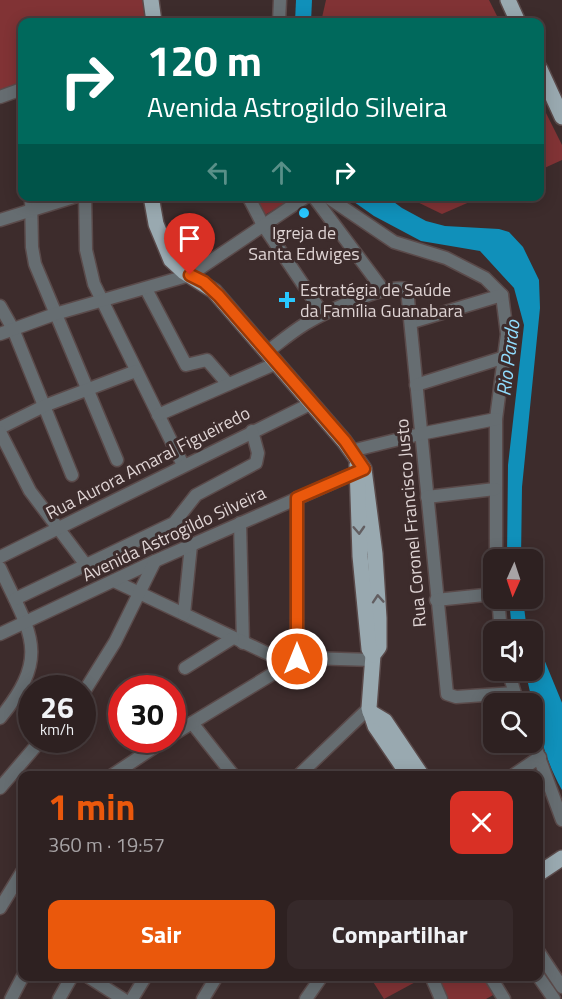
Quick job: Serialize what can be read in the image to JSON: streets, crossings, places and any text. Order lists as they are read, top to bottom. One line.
{"streets":{"street":["Rua Aurora Amaral Figueiredo","Rua Coronel Francisco Justo","Avenida Astrogildo Silveira"]},"crossings":[["Rua Coronel Francisco Justo","Avenida Astrogildo Silveira"]],"water":["Rio Pardo"],"places":{"other":["Igreja de Santa Edwiges"],"health":["Estratégia de Saúde da Família Guanabara"]},"north":"bottom","page":{"turn":["120 m","Avenida Astrogildo Silveira"],"speed":"26 km/h","limit":"30","heading":["1 min","360 m · 19:57"],"buttons":["Sair","Compartilhar"]}}
